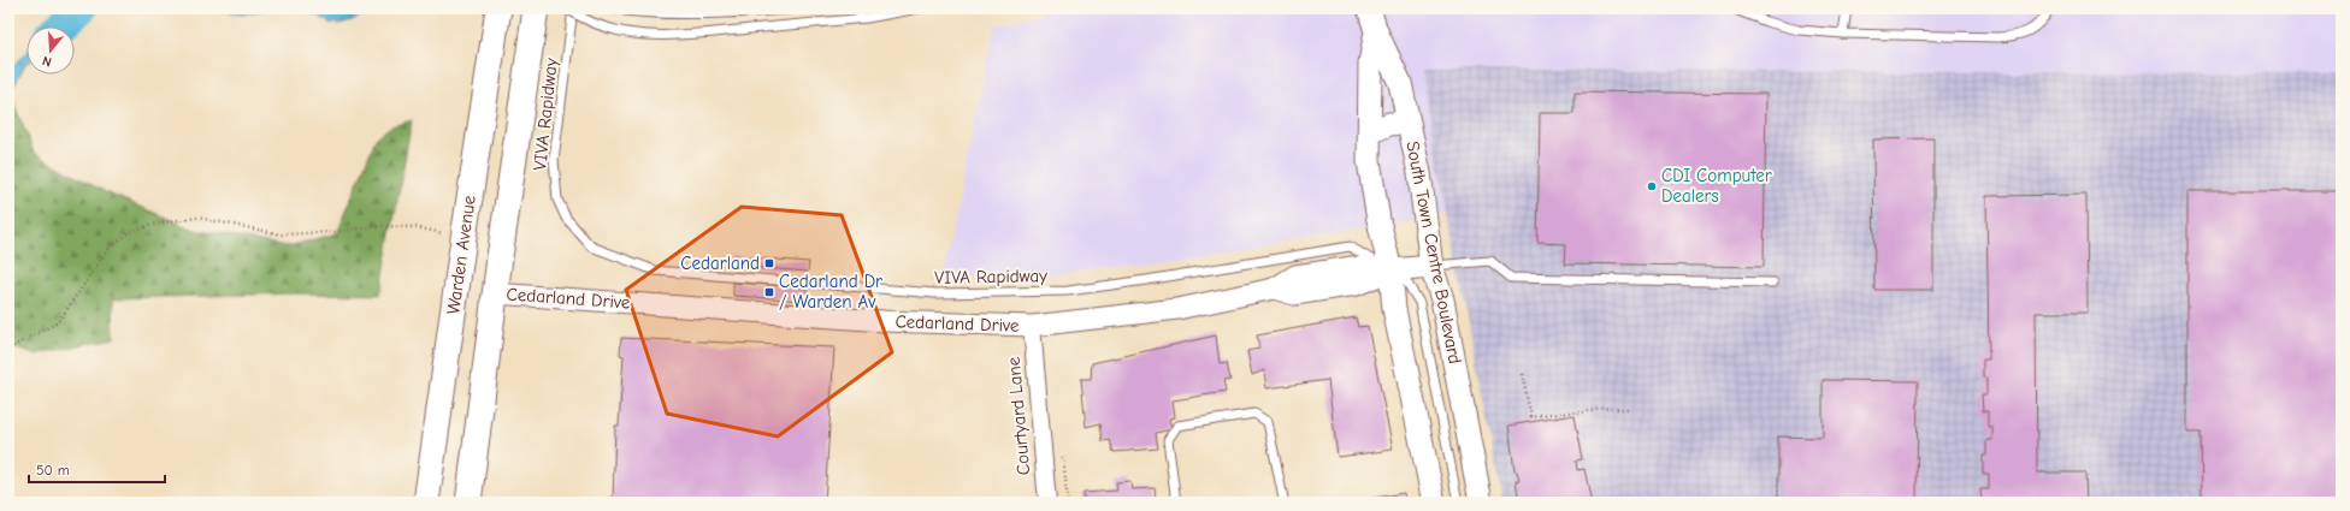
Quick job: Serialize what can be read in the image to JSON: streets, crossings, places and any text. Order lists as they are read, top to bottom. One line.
{"streets":{"main road":["South Town Centre Boulevard","Warden Avenue","Cedarland Drive"],"street":["Courtyard Lane"],"lane":["VIVA Rapidway"]},"crossings":[["VIVA Rapidway","Cedarland Drive"],["South Town Centre Boulevard","Cedarland Drive"],["Cedarland Drive","Courtyard Lane"]],"places":{"other":["CDI Computer Dealers"],"transit":["Cedarland","Cedarland Dr / Warden Av"]},"scale_bar":"50 m","north":"bottom"}
